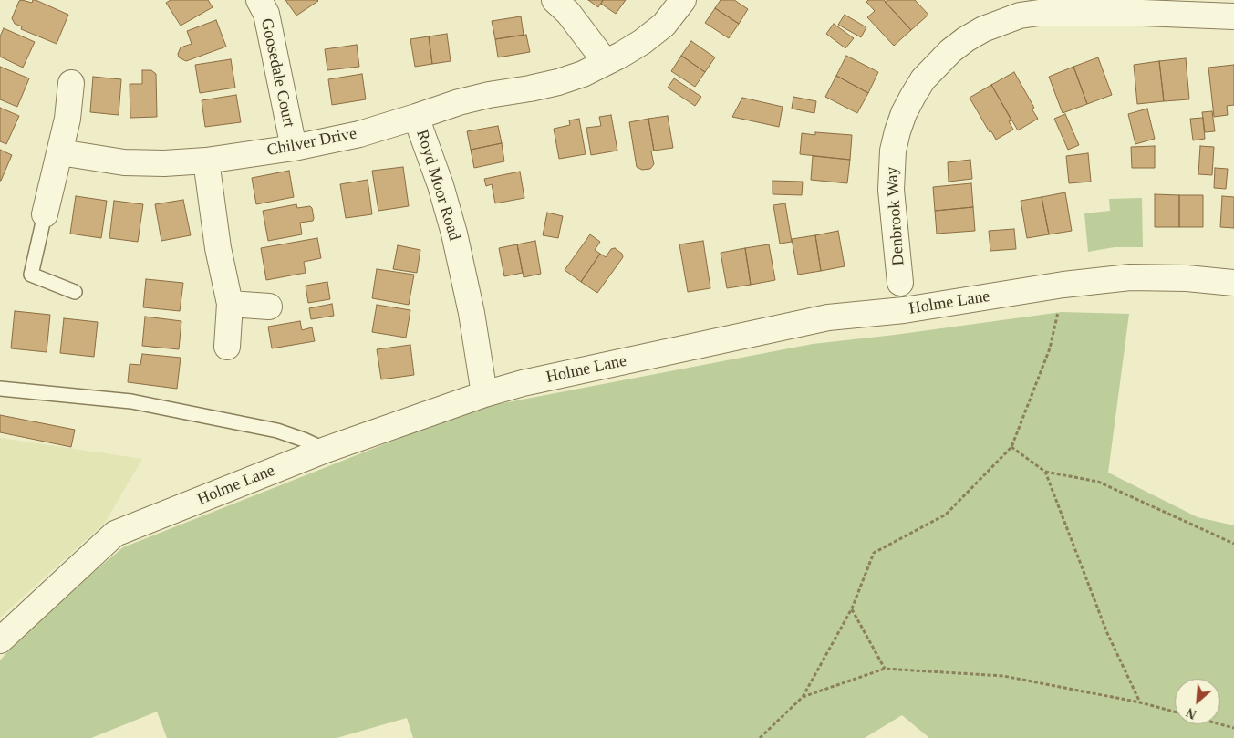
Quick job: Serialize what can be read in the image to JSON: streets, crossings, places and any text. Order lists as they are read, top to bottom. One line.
{"streets":{"street":["Goosedale Court","Chilver Drive","Royd Moor Road","Denbrook Way","Holme Lane"]},"crossings":[["Goosedale Court","Chilver Drive"],["Chilver Drive","Royd Moor Road"],["Royd Moor Road","Holme Lane"]],"north":"bottom left"}
